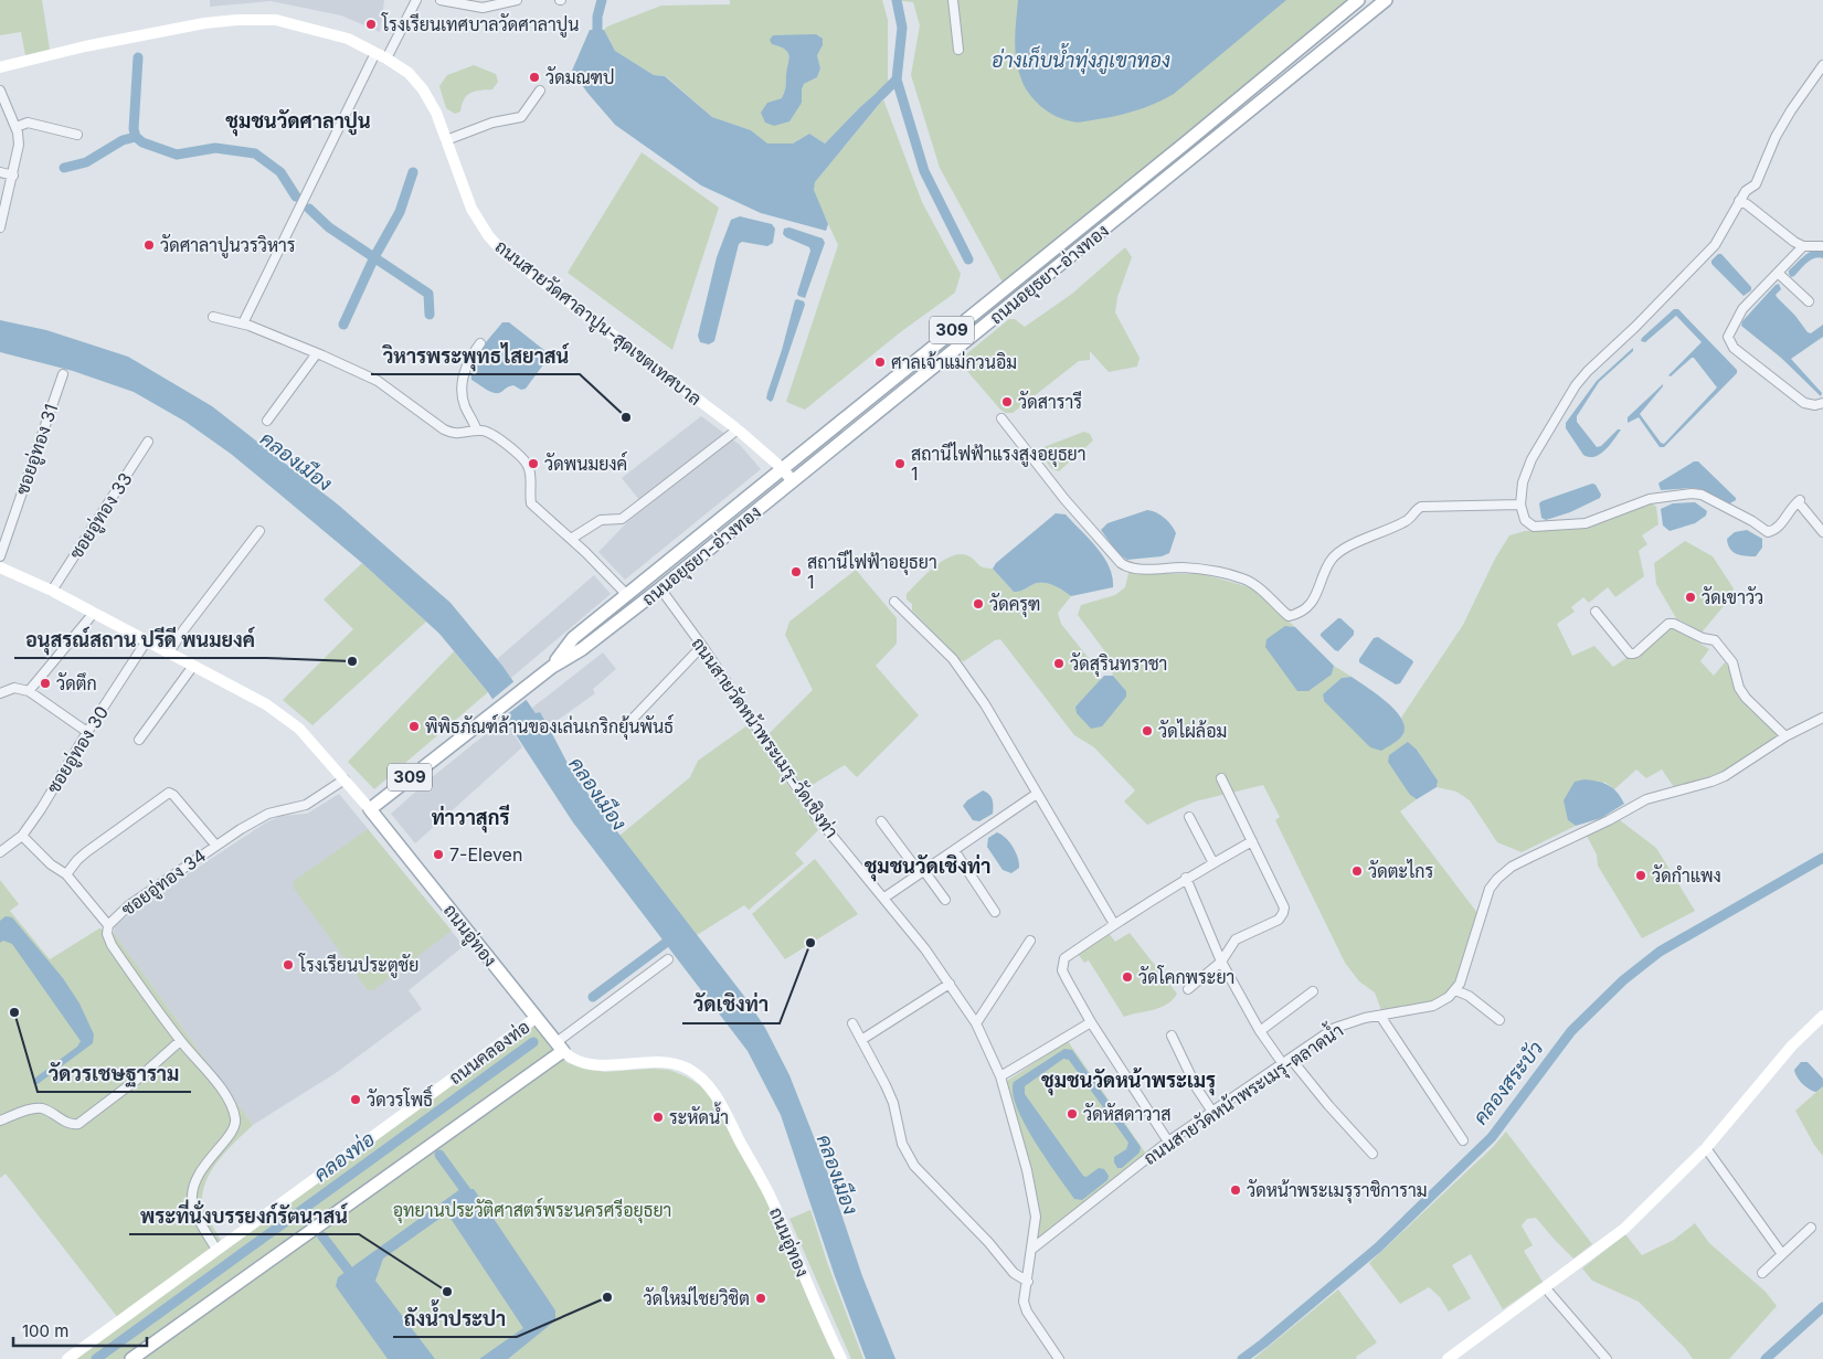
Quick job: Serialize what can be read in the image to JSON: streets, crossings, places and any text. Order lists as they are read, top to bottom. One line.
{"streets":{"main road":["ถนนอยุธยา-อ่างทอง","309","ถนนอู่ทอง"],"street":["ถนนสายวัดศาลาปูน-สุดเขตเทศบาล","ซอยอู่ทอง 31","ซอยอู่ทอง 33","ถนนสายวัดหน้าพระเมรุ-วัดเชิงท่า","ซอยอู่ทอง 30","ซอยอู่ทอง 34","ถนนคลองท่อ","ถนนสายวัดหน้าพระเมรุ-ตลาดน้ำ"]},"crossings":[["ถนนอยุธยา-อ่างทอง","ถนนสายวัดศาลาปูน-สุดเขตเทศบาล"],["ถนนอยุธยา-อ่างทอง","ถนนสายวัดหน้าพระเมรุ-วัดเชิงท่า"],["ถนนอยุธยา-อ่างทอง","ถนนอู่ทอง"],["ซอยอู่ทอง 33","ถนนอู่ทอง"],["ถนนสายวัดหน้าพระเมรุ-วัดเชิงท่า","ถนนสายวัดหน้าพระเมรุ-ตลาดน้ำ"],["ซอยอู่ทอง 30","ถนนอู่ทอง"],["ซอยอู่ทอง 34","ถนนอู่ทอง"],["ซอยอู่ทอง 34","ถนนคลองท่อ"],["ถนนอู่ทอง","ถนนคลองท่อ"]],"districts":["ชุมชนวัดศาลาปูน","ท่าวาสุกรี","ชุมชนวัดเชิงท่า","ชุมชนวัดหน้าพระเมรุ"],"water":["อ่างเก็บน้ำทุ่งภูเขาทอง","คลองเมือง","คลองสระบัว","คลองท่อ"],"parks":["อุทยานประวัติศาสตร์พระนครศรีอยุธยา"],"places":["โรงเรียนเทศบาลวัดศาลาปูน","วัดมณฑป","วัดศาลาปูนวรวิหาร","ศาลเจ้าแม่กวนอิม","วัดสารารี","วิหารพระพุทธไสยาสน์","วัดพนมยงค์","สถานีไฟฟ้าแรงสูงอยุธยา 1","สถานีไฟฟ้าอยุธยา 1","วัดเขาวัว","วัดครุฑ","อนุสรณ์สถาน ปรีดี พนมยงค์","วัดสุรินทราชา","วัดตึก","พิพิธภัณฑ์ล้านของเล่นเกริกยุ้นพันธ์","วัดไผ่ล้อม","7-Eleven","วัดตะไกร","วัดกำแพง","วัดเชิงท่า","โรงเรียนประตูชัย","วัดโคกพระยา","วัดวรเชษฐาราม","วัดวรโพธิ์","วัดหัสดาวาส","ระหัดน้ำ","วัดหน้าพระเมรุราชิการาม","พระที่นั่งบรรยงก์รัตนาสน์","ถังน้ำประปา","วัดใหม่ไชยวิชิต"],"scale_bar":"100 m"}
